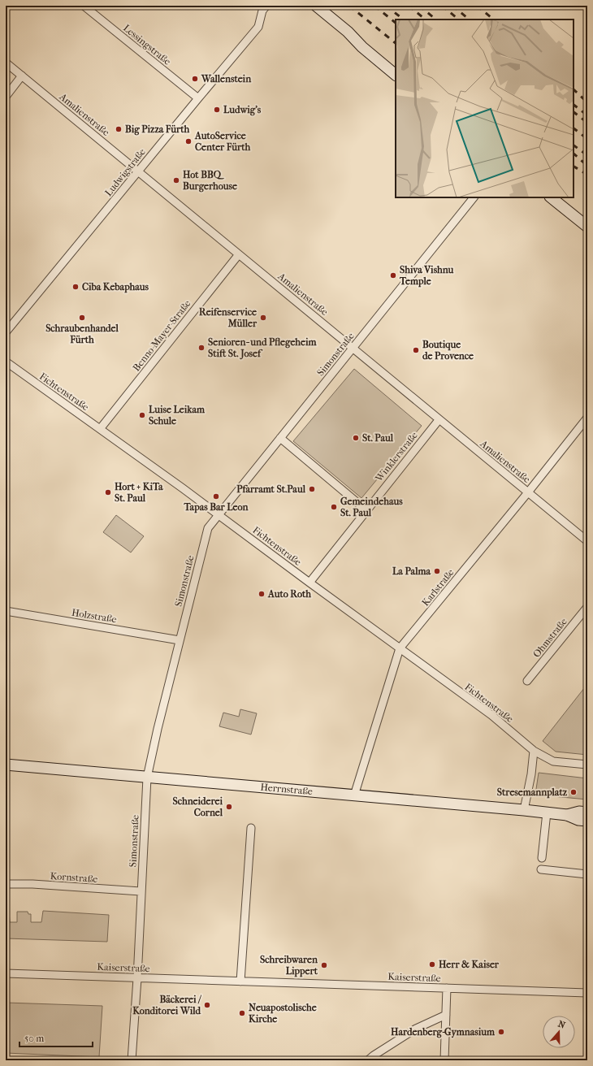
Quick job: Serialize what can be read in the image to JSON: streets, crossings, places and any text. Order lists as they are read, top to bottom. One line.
{"streets":{"street":["Lessingstraße","Amalienstraße","Ludwigstraße","Benno-Mayer-Straße","Simonstraße","Fichtenstraße","Winklerstraße","Karlstraße","Holzstraße","Ohmstraße","Herrnstraße","Kornstraße","Kaiserstraße"]},"crossings":[["Lessingstraße","Ludwigstraße"],["Amalienstraße","Ludwigstraße"],["Amalienstraße","Benno-Mayer-Straße"],["Amalienstraße","Simonstraße"],["Amalienstraße","Winklerstraße"],["Amalienstraße","Karlstraße"],["Benno-Mayer-Straße","Fichtenstraße"],["Simonstraße","Fichtenstraße"],["Simonstraße","Holzstraße"],["Simonstraße","Herrnstraße"],["Simonstraße","Kornstraße"],["Simonstraße","Kaiserstraße"],["Fichtenstraße","Winklerstraße"],["Fichtenstraße","Karlstraße"],["Karlstraße","Herrnstraße"]],"places":["Wallenstein","Ludwig's","Big Pizza Fürth","AutoService Center Fürth","Hot BBQ Burgerhouse","Shiva Vishnu Temple","Ciba Kebaphaus","Schraubenhandel Fürth","Reifenservice Müller","Senioren- und Pflegeheim Stift St. Josef","Boutique de Provence","Luise Leikam Schule","St. Paul","Pfarramt St.Paul","Hort + KiTa St. Paul","Tapas Bar Leon","Gemeindehaus St. Paul","La Palma","Auto Roth","Stresemannplatz","Schneiderei Cornel","Herr & Kaiser","Schreibwaren Lippert","Bäckerei / Konditorei Wild","Neuapostolische Kirche","Hardenberg-Gymnasium"],"scale_bar":"50 m","north":"top"}
